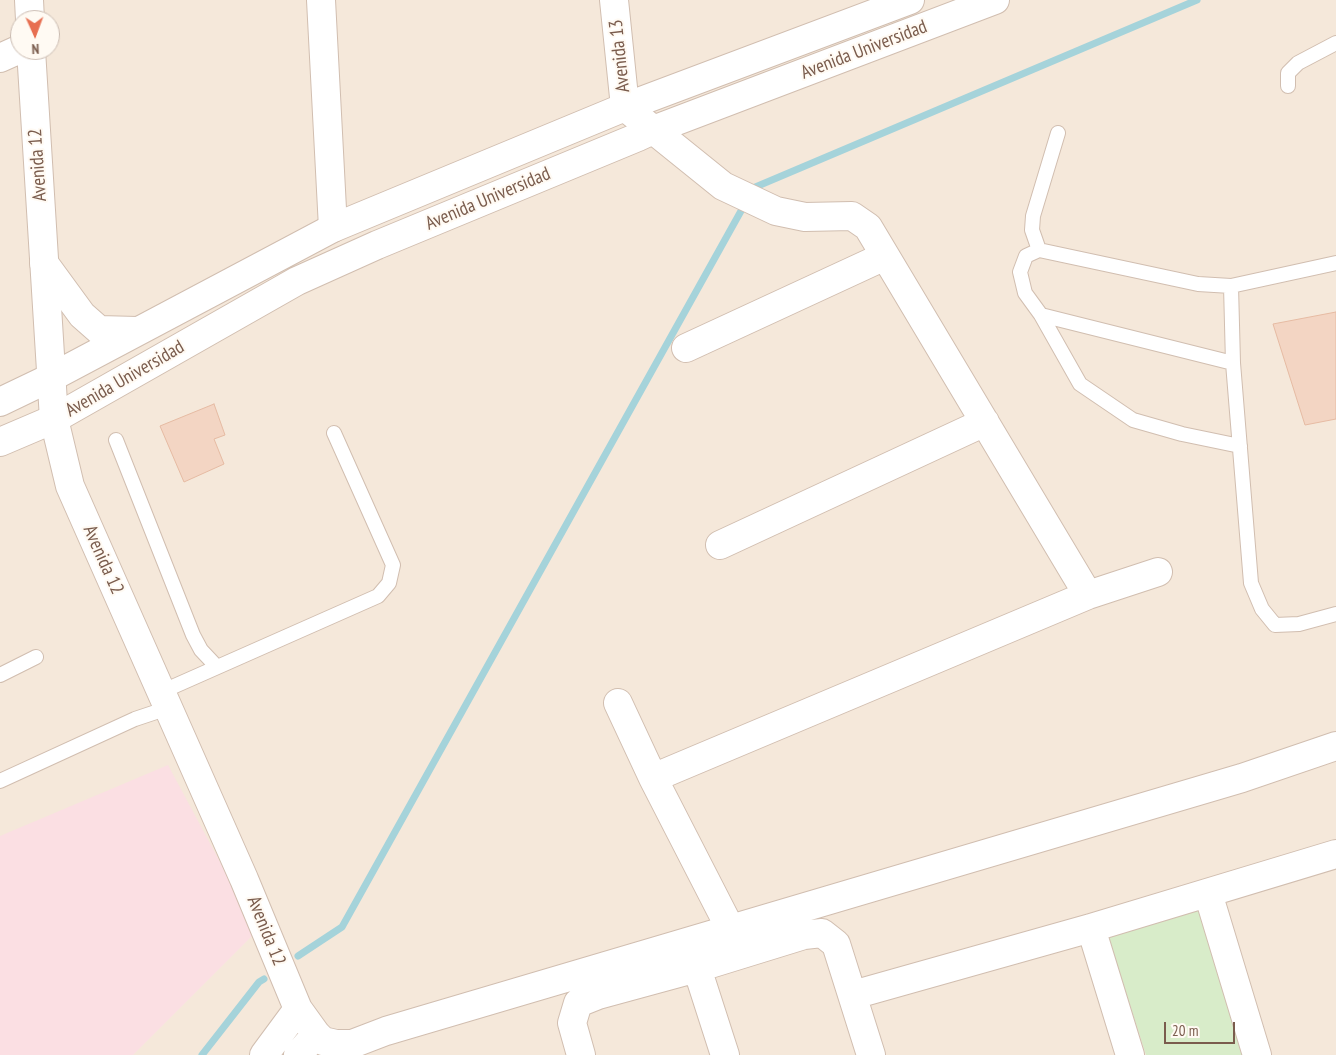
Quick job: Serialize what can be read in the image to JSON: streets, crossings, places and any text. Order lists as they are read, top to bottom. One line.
{"streets":{"street":["Avenida Universidad","Avenida 13","Avenida 12"]},"crossings":[["Avenida Universidad","Avenida 13"],["Avenida Universidad","Avenida 12"]],"scale_bar":"20 m","north":"bottom"}
